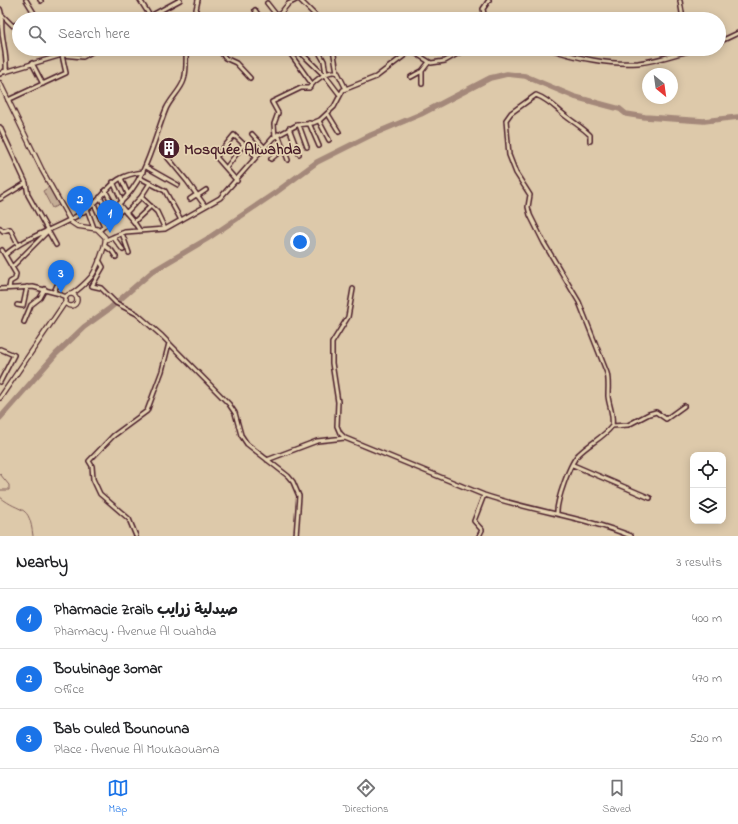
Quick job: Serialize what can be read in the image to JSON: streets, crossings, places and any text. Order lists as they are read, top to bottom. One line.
{"places":{"building":["Mosquée Alwahda"]},"north":"bottom right","page":{"search":"Search here","pins":["2","1","3"],"heading":["Nearby","3 results"],"list":[{"mark":"1","name":"Pharmacie Zraib صيدلية زرايب","note":"Pharmacy · Avenue Al Ouahda","value":"400 m"},{"mark":"2","name":"Boubinage 3omar","note":"Office","value":"470 m"},{"mark":"3","name":"Bab Ouled Bounouna","note":"Place · Avenue Al Moukaouama","value":"520 m"}],"nav":["Map","Directions","Saved"]}}
